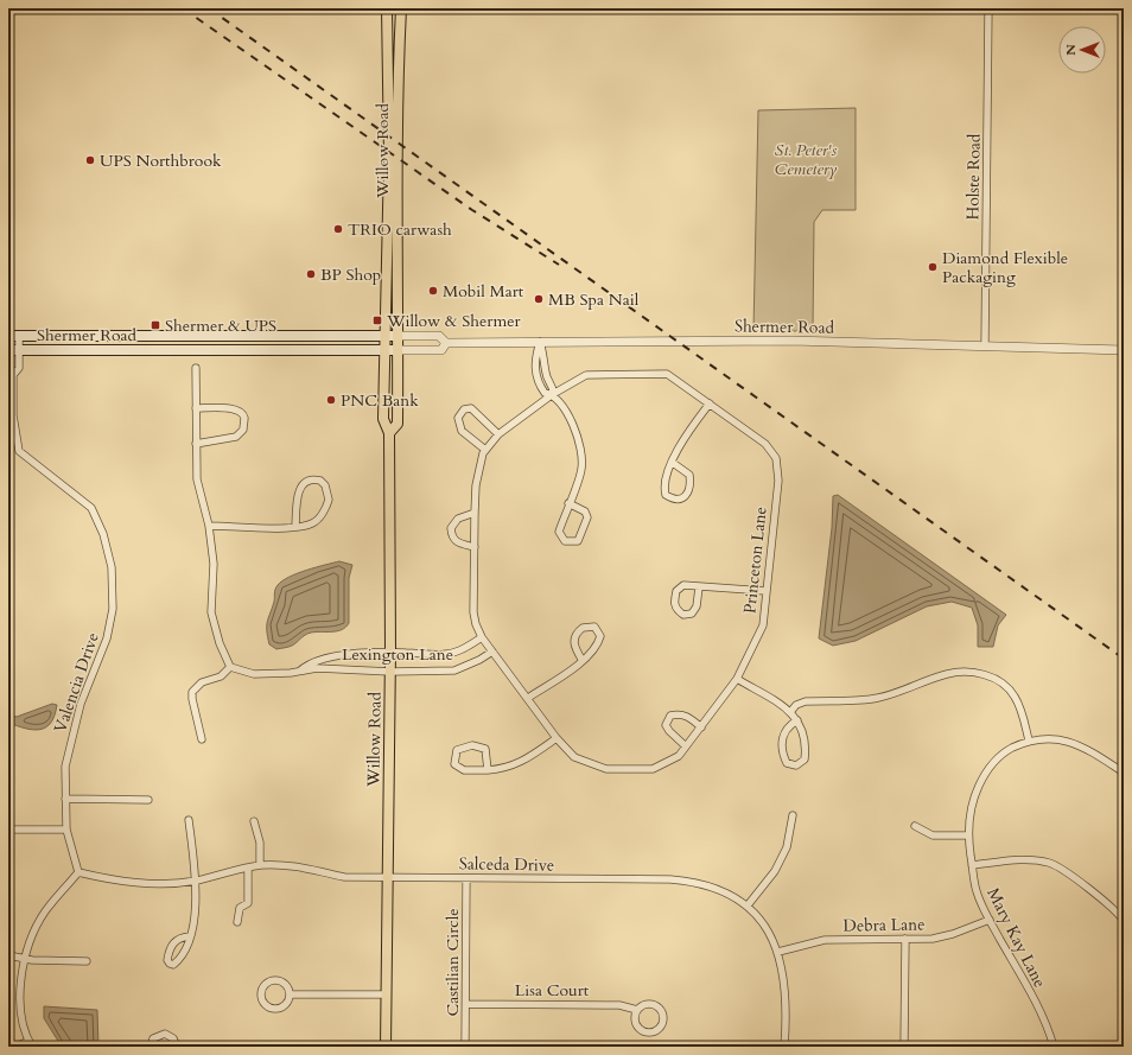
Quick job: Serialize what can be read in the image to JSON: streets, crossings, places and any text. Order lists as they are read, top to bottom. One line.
{"streets":{"main road":["Willow Road","Shermer Road"],"street":["Holste Road","Princeton Lane","Lexington Lane","Valencia Drive","Salceda Drive","Debra Lane","Mary Kay Lane","Castilian Circle","Lisa Court"]},"crossings":[["Willow Road","Shermer Road"],["Willow Road","Lexington Lane"],["Willow Road","Salceda Drive"],["Holste Road","Shermer Road"],["Shermer Road","Valencia Drive"],["Princeton Lane","Lexington Lane"],["Valencia Drive","Salceda Drive"],["Salceda Drive","Debra Lane"],["Salceda Drive","Castilian Circle"],["Debra Lane","Mary Kay Lane"],["Castilian Circle","Lisa Court"]],"parks":["St. Peter's Cemetery"],"places":{"other":["UPS Northbrook","TRIO carwash","Diamond Flexible Packaging","BP Shop","Mobil Mart","MB Spa Nail","PNC Bank"],"transit":["Willow & Shermer","Shermer & UPS"]},"north":"left"}
